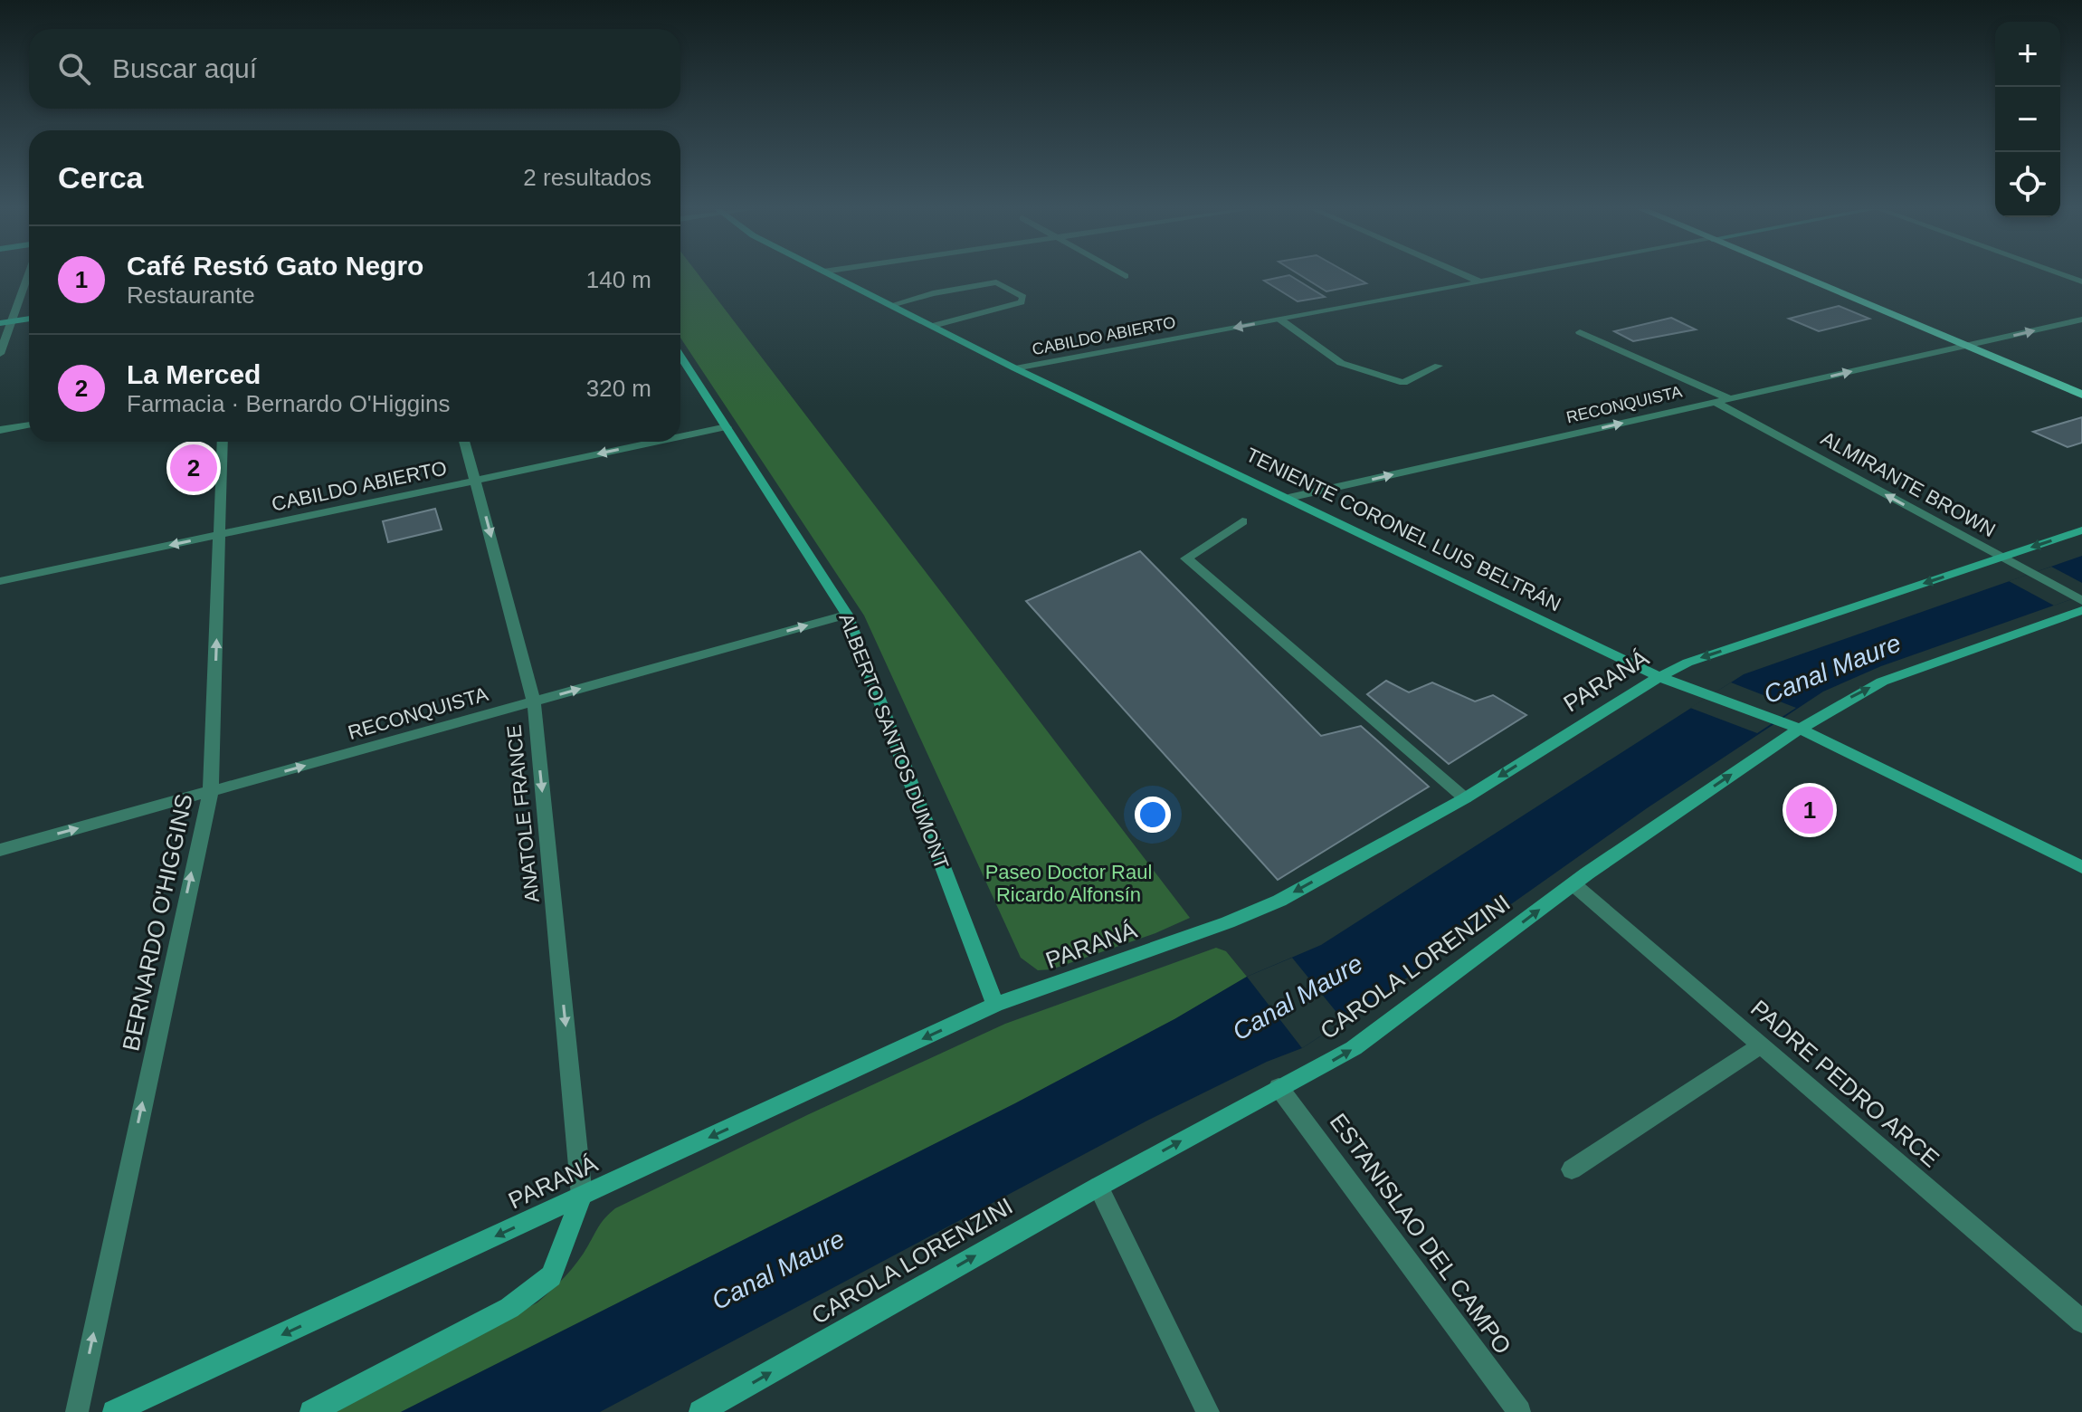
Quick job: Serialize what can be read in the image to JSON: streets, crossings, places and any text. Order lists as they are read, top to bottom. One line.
{"streets":{"street":["CABILDO ABIERTO","RECONQUISTA","ALMIRANTE BROWN","TENIENTE CORONEL LUIS BELTRÁN","PARANÁ","ALBERTO SANTOS DUMONT","ANATOLE FRANCE","BERNARDO O'HIGGINS","CAROLA LORENZINI","PADRE PEDRO ARCE","ESTANISLAO DEL CAMPO"]},"crossings":[["CABILDO ABIERTO","TENIENTE CORONEL LUIS BELTRÁN"],["CABILDO ABIERTO","ALBERTO SANTOS DUMONT"],["CABILDO ABIERTO","ANATOLE FRANCE"],["CABILDO ABIERTO","BERNARDO O'HIGGINS"],["RECONQUISTA","ALMIRANTE BROWN"],["RECONQUISTA","TENIENTE CORONEL LUIS BELTRÁN"],["RECONQUISTA","ALBERTO SANTOS DUMONT"],["RECONQUISTA","ANATOLE FRANCE"],["RECONQUISTA","BERNARDO O'HIGGINS"],["ALMIRANTE BROWN","PARANÁ"],["ALMIRANTE BROWN","CAROLA LORENZINI"],["TENIENTE CORONEL LUIS BELTRÁN","PARANÁ"],["TENIENTE CORONEL LUIS BELTRÁN","CAROLA LORENZINI"],["PARANÁ","ALBERTO SANTOS DUMONT"],["PARANÁ","ANATOLE FRANCE"],["CAROLA LORENZINI","PADRE PEDRO ARCE"],["CAROLA LORENZINI","ESTANISLAO DEL CAMPO"]],"one_way":["CABILDO ABIERTO","RECONQUISTA","ALMIRANTE BROWN","PARANÁ","ANATOLE FRANCE","BERNARDO O'HIGGINS","CAROLA LORENZINI"],"water":["Canal Maure"],"parks":["Paseo Doctor Raul Ricardo Alfonsín"],"page":{"map_buttons":["+","−"],"search":"Buscar aquí","heading":["Cerca","2 resultados"],"list":[{"mark":"1","name":"Café Restó Gato Negro","note":"Restaurante","value":"140 m"},{"mark":"2","name":"La Merced","note":"Farmacia · Bernardo O'Higgins","value":"320 m"}],"pins":["2","1"]}}
